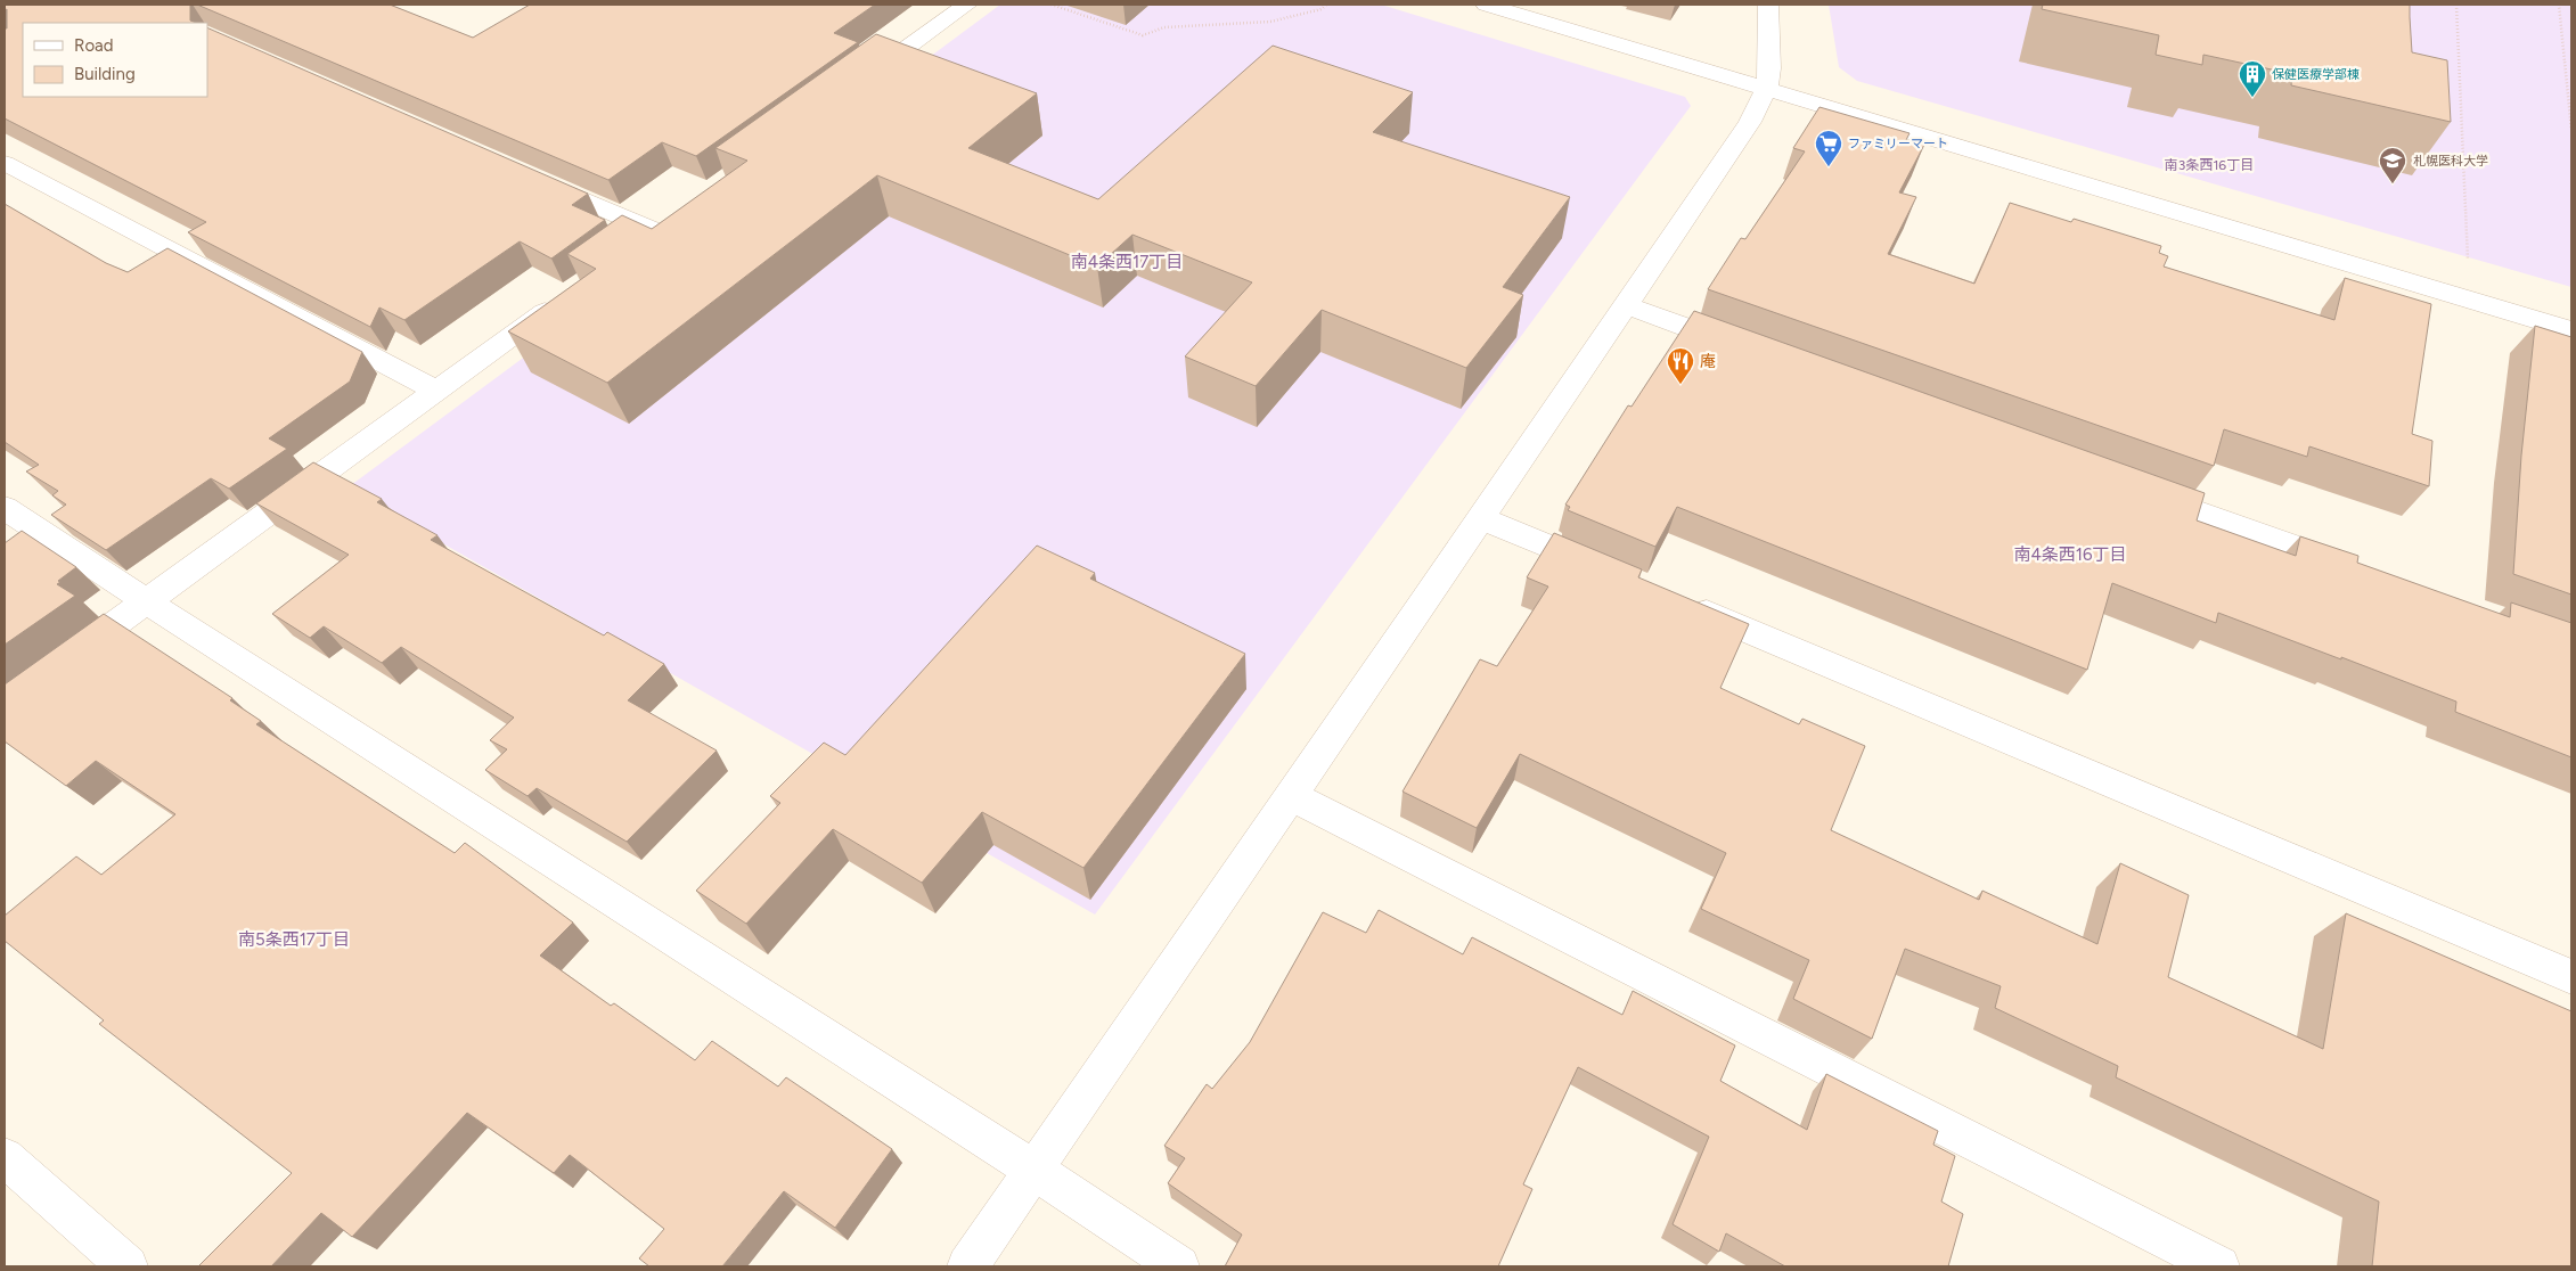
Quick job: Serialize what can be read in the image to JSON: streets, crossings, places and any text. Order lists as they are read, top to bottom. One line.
{"districts":["南3条西16丁目","南4条西17丁目","南4条西16丁目","南5条西17丁目"],"places":{"building":["保健医療学部棟"],"supermarket":["ファミリーマート"],"school or university":["札幌医科大学"],"restaurant":["庵"]},"legend":["Road","Building"]}
